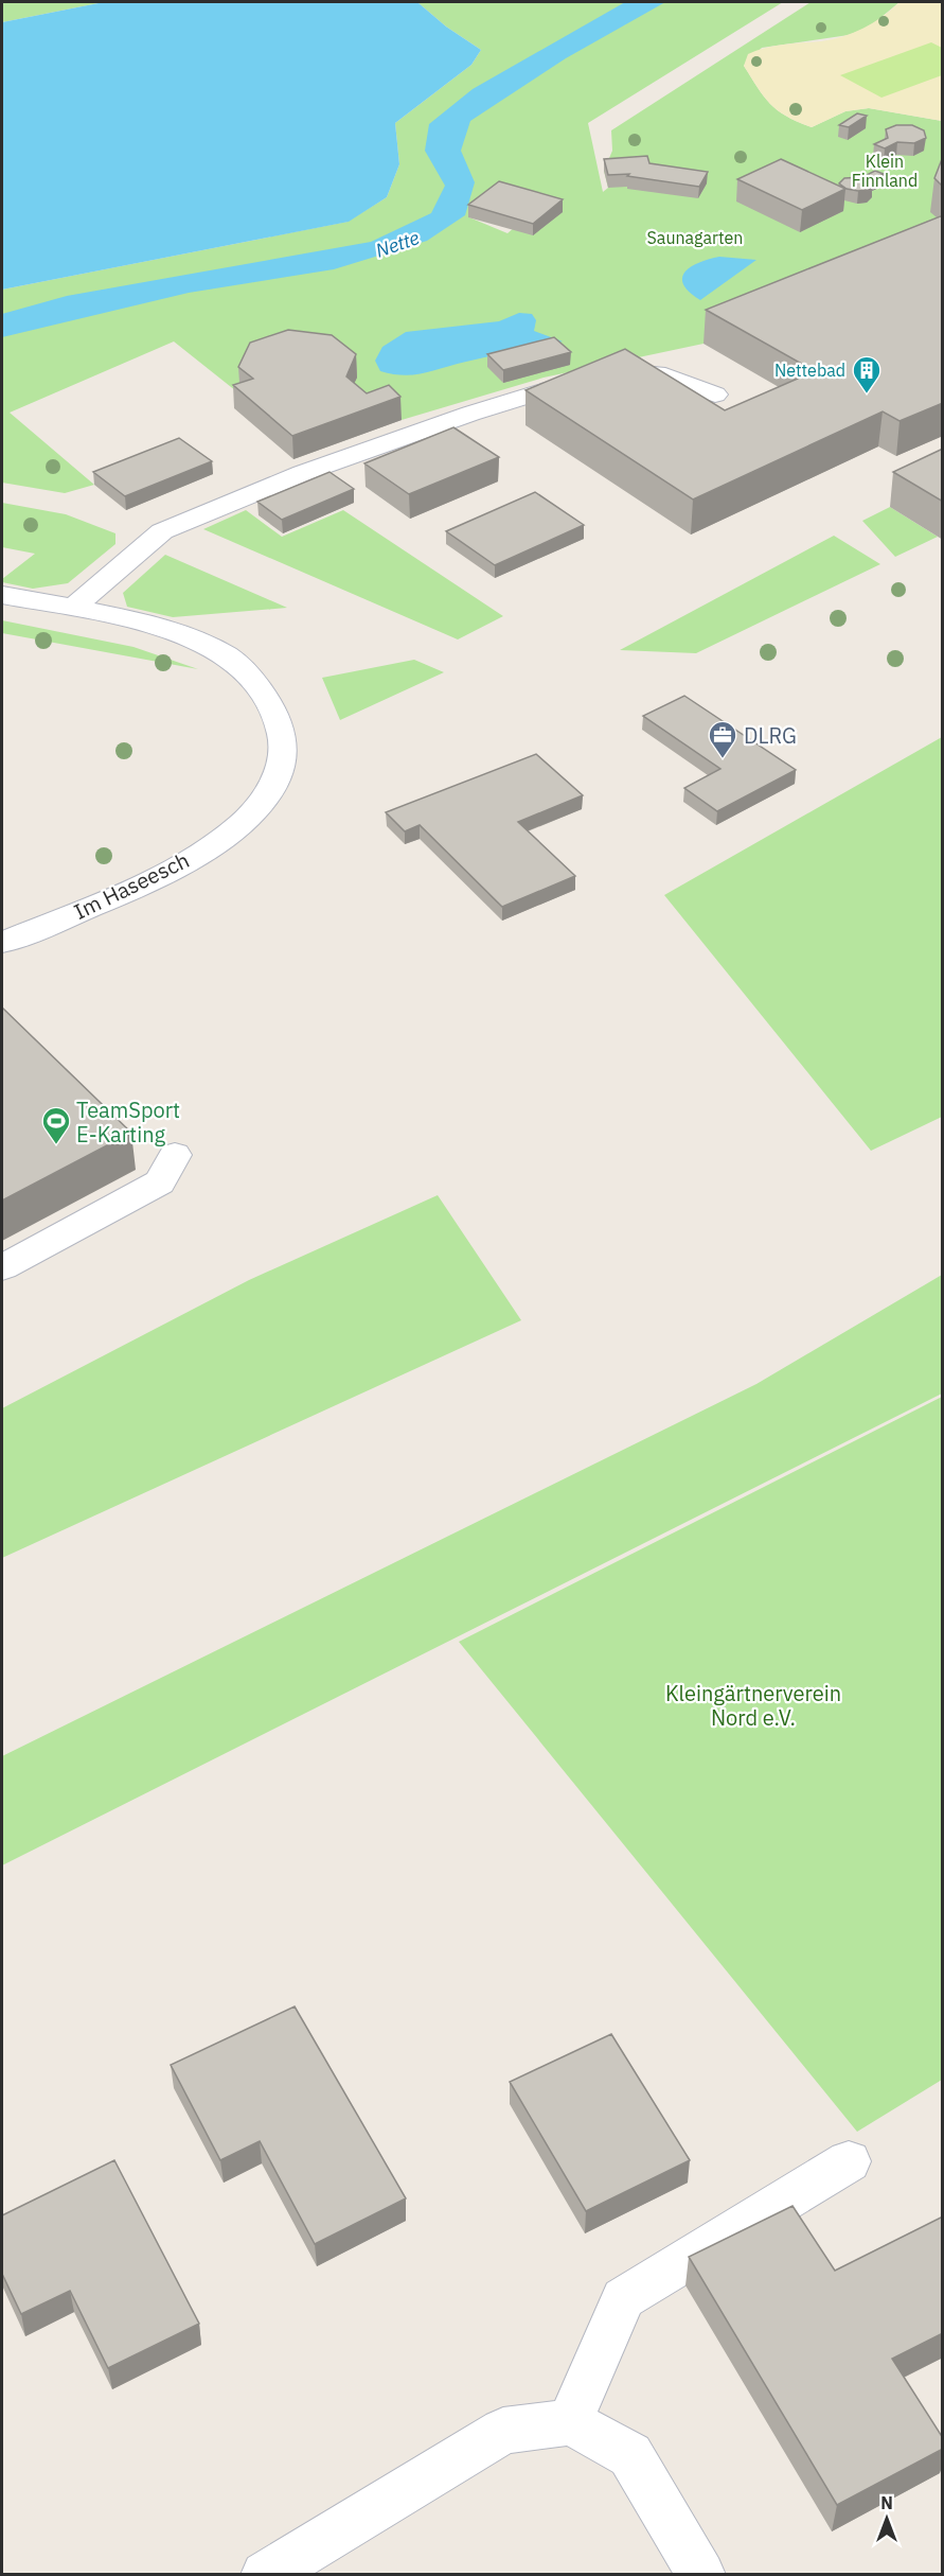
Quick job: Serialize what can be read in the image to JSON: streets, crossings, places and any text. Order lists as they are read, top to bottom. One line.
{"streets":{"street":["Im Haseesch"]},"water":["Nette"],"parks":["Klein Finnland","Saunagarten","Kleingärtnerverein Nord e.V."],"places":{"building":["Nettebad"],"office":["DLRG"],"sports":["TeamSport E-Karting"]},"north":"top"}
